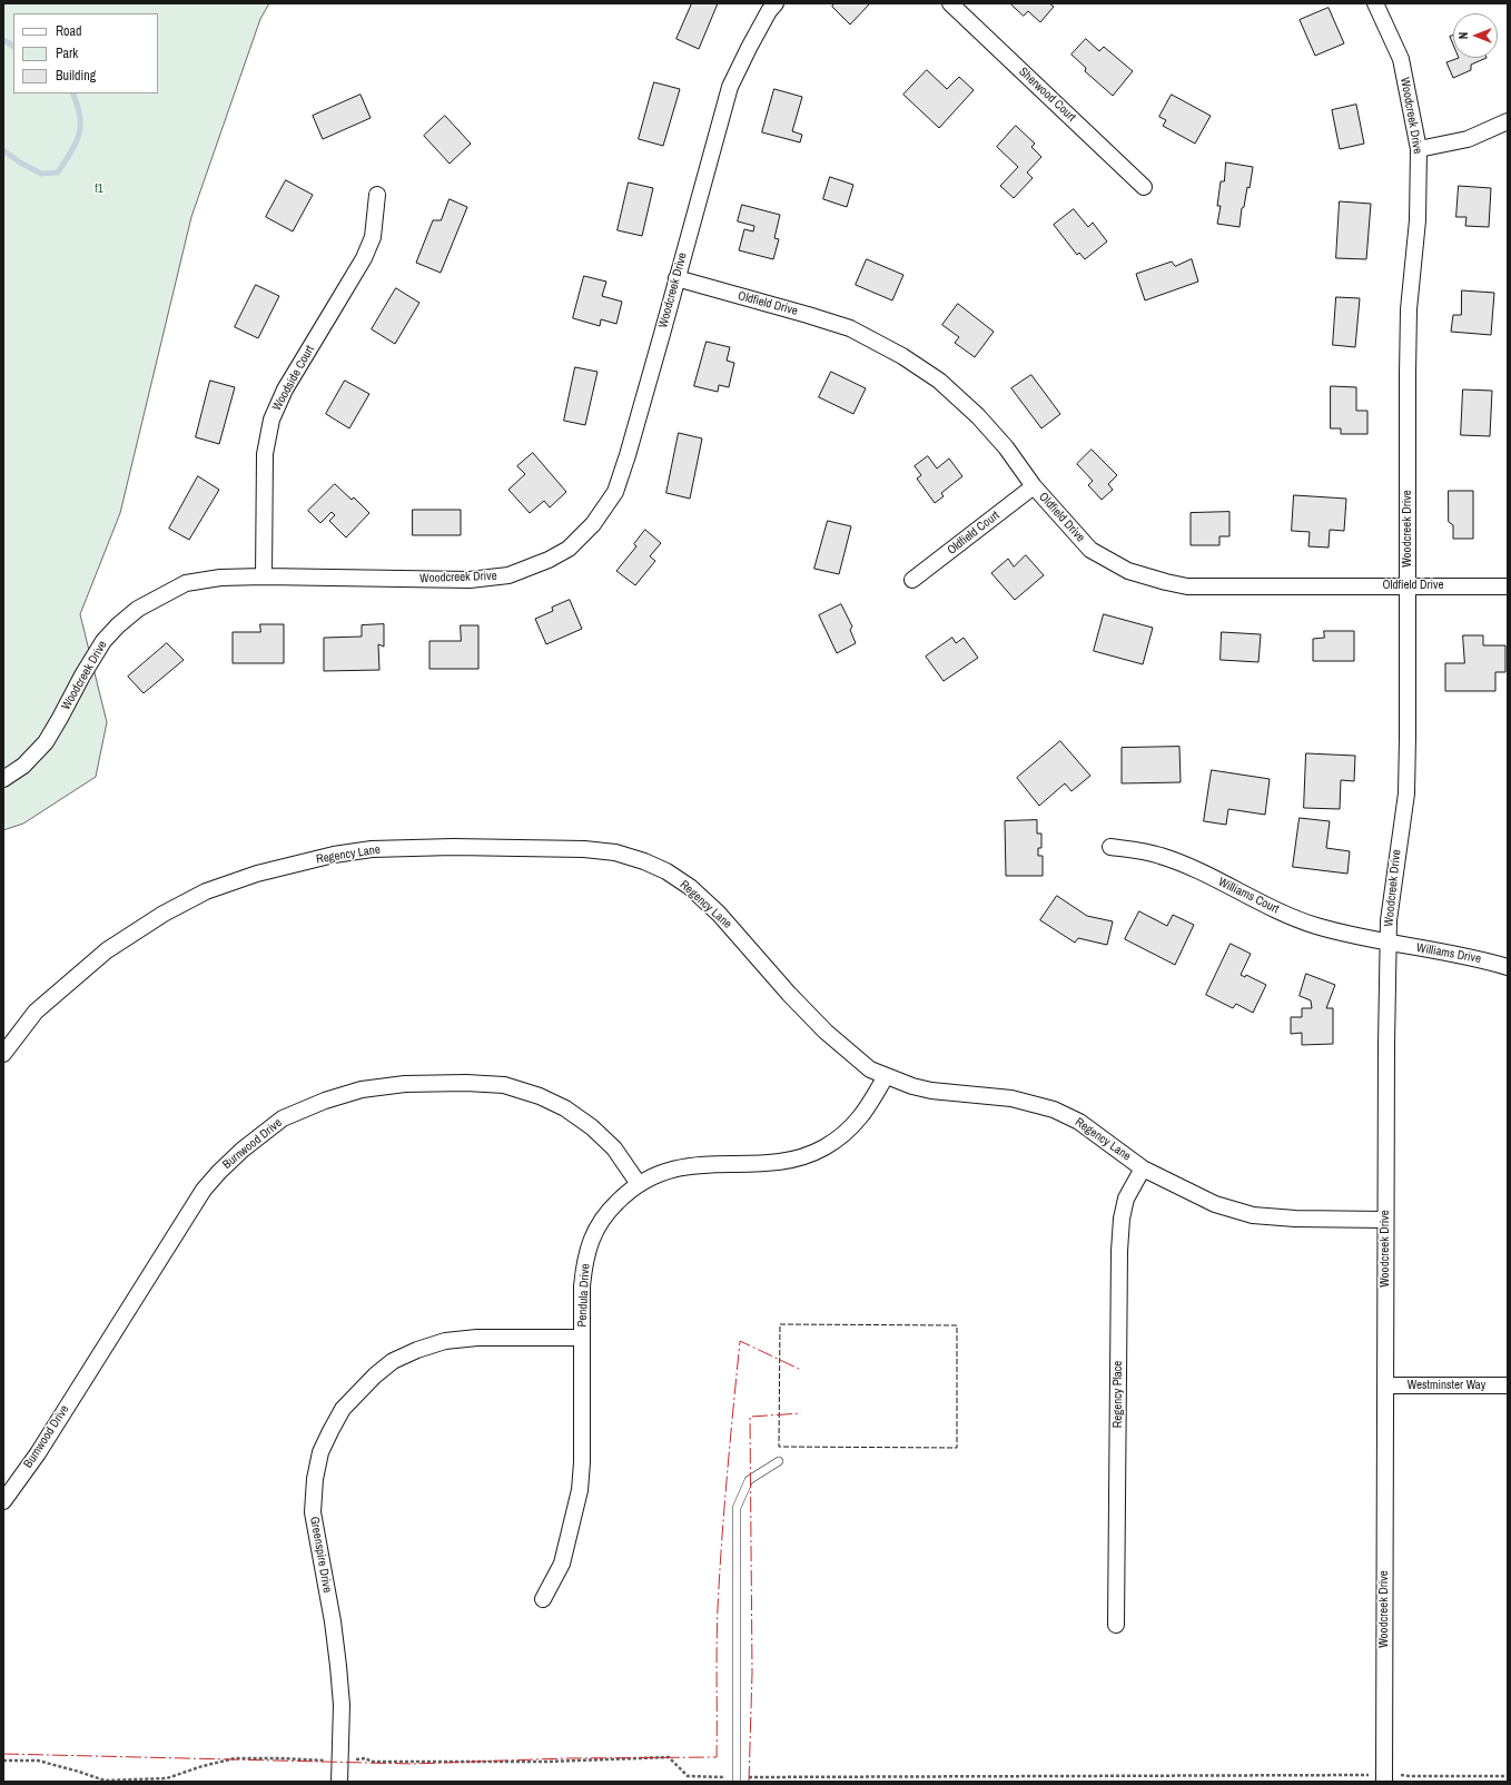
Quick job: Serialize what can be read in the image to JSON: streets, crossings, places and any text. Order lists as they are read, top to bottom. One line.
{"streets":{"street":["Sherwood Court","Woodcreek Drive","Oldfield Drive","Woodside Court","Oldfield Court","Regency Lane","Williams Court","Williams Drive","Burnwood Drive","Pendula Drive","Westminster Way","Regency Place","Greenspire Drive"]},"crossings":[["Woodcreek Drive","Oldfield Drive"],["Woodcreek Drive","Woodside Court"],["Woodcreek Drive","Regency Lane"],["Woodcreek Drive","Williams Court"],["Woodcreek Drive","Williams Drive"],["Woodcreek Drive","Westminster Way"],["Oldfield Drive","Oldfield Court"],["Regency Lane","Pendula Drive"],["Regency Lane","Regency Place"],["Williams Court","Williams Drive"],["Burnwood Drive","Pendula Drive"],["Pendula Drive","Greenspire Drive"]],"parks":["f1"],"legend":["Road","Park","Building"],"north":"left"}
